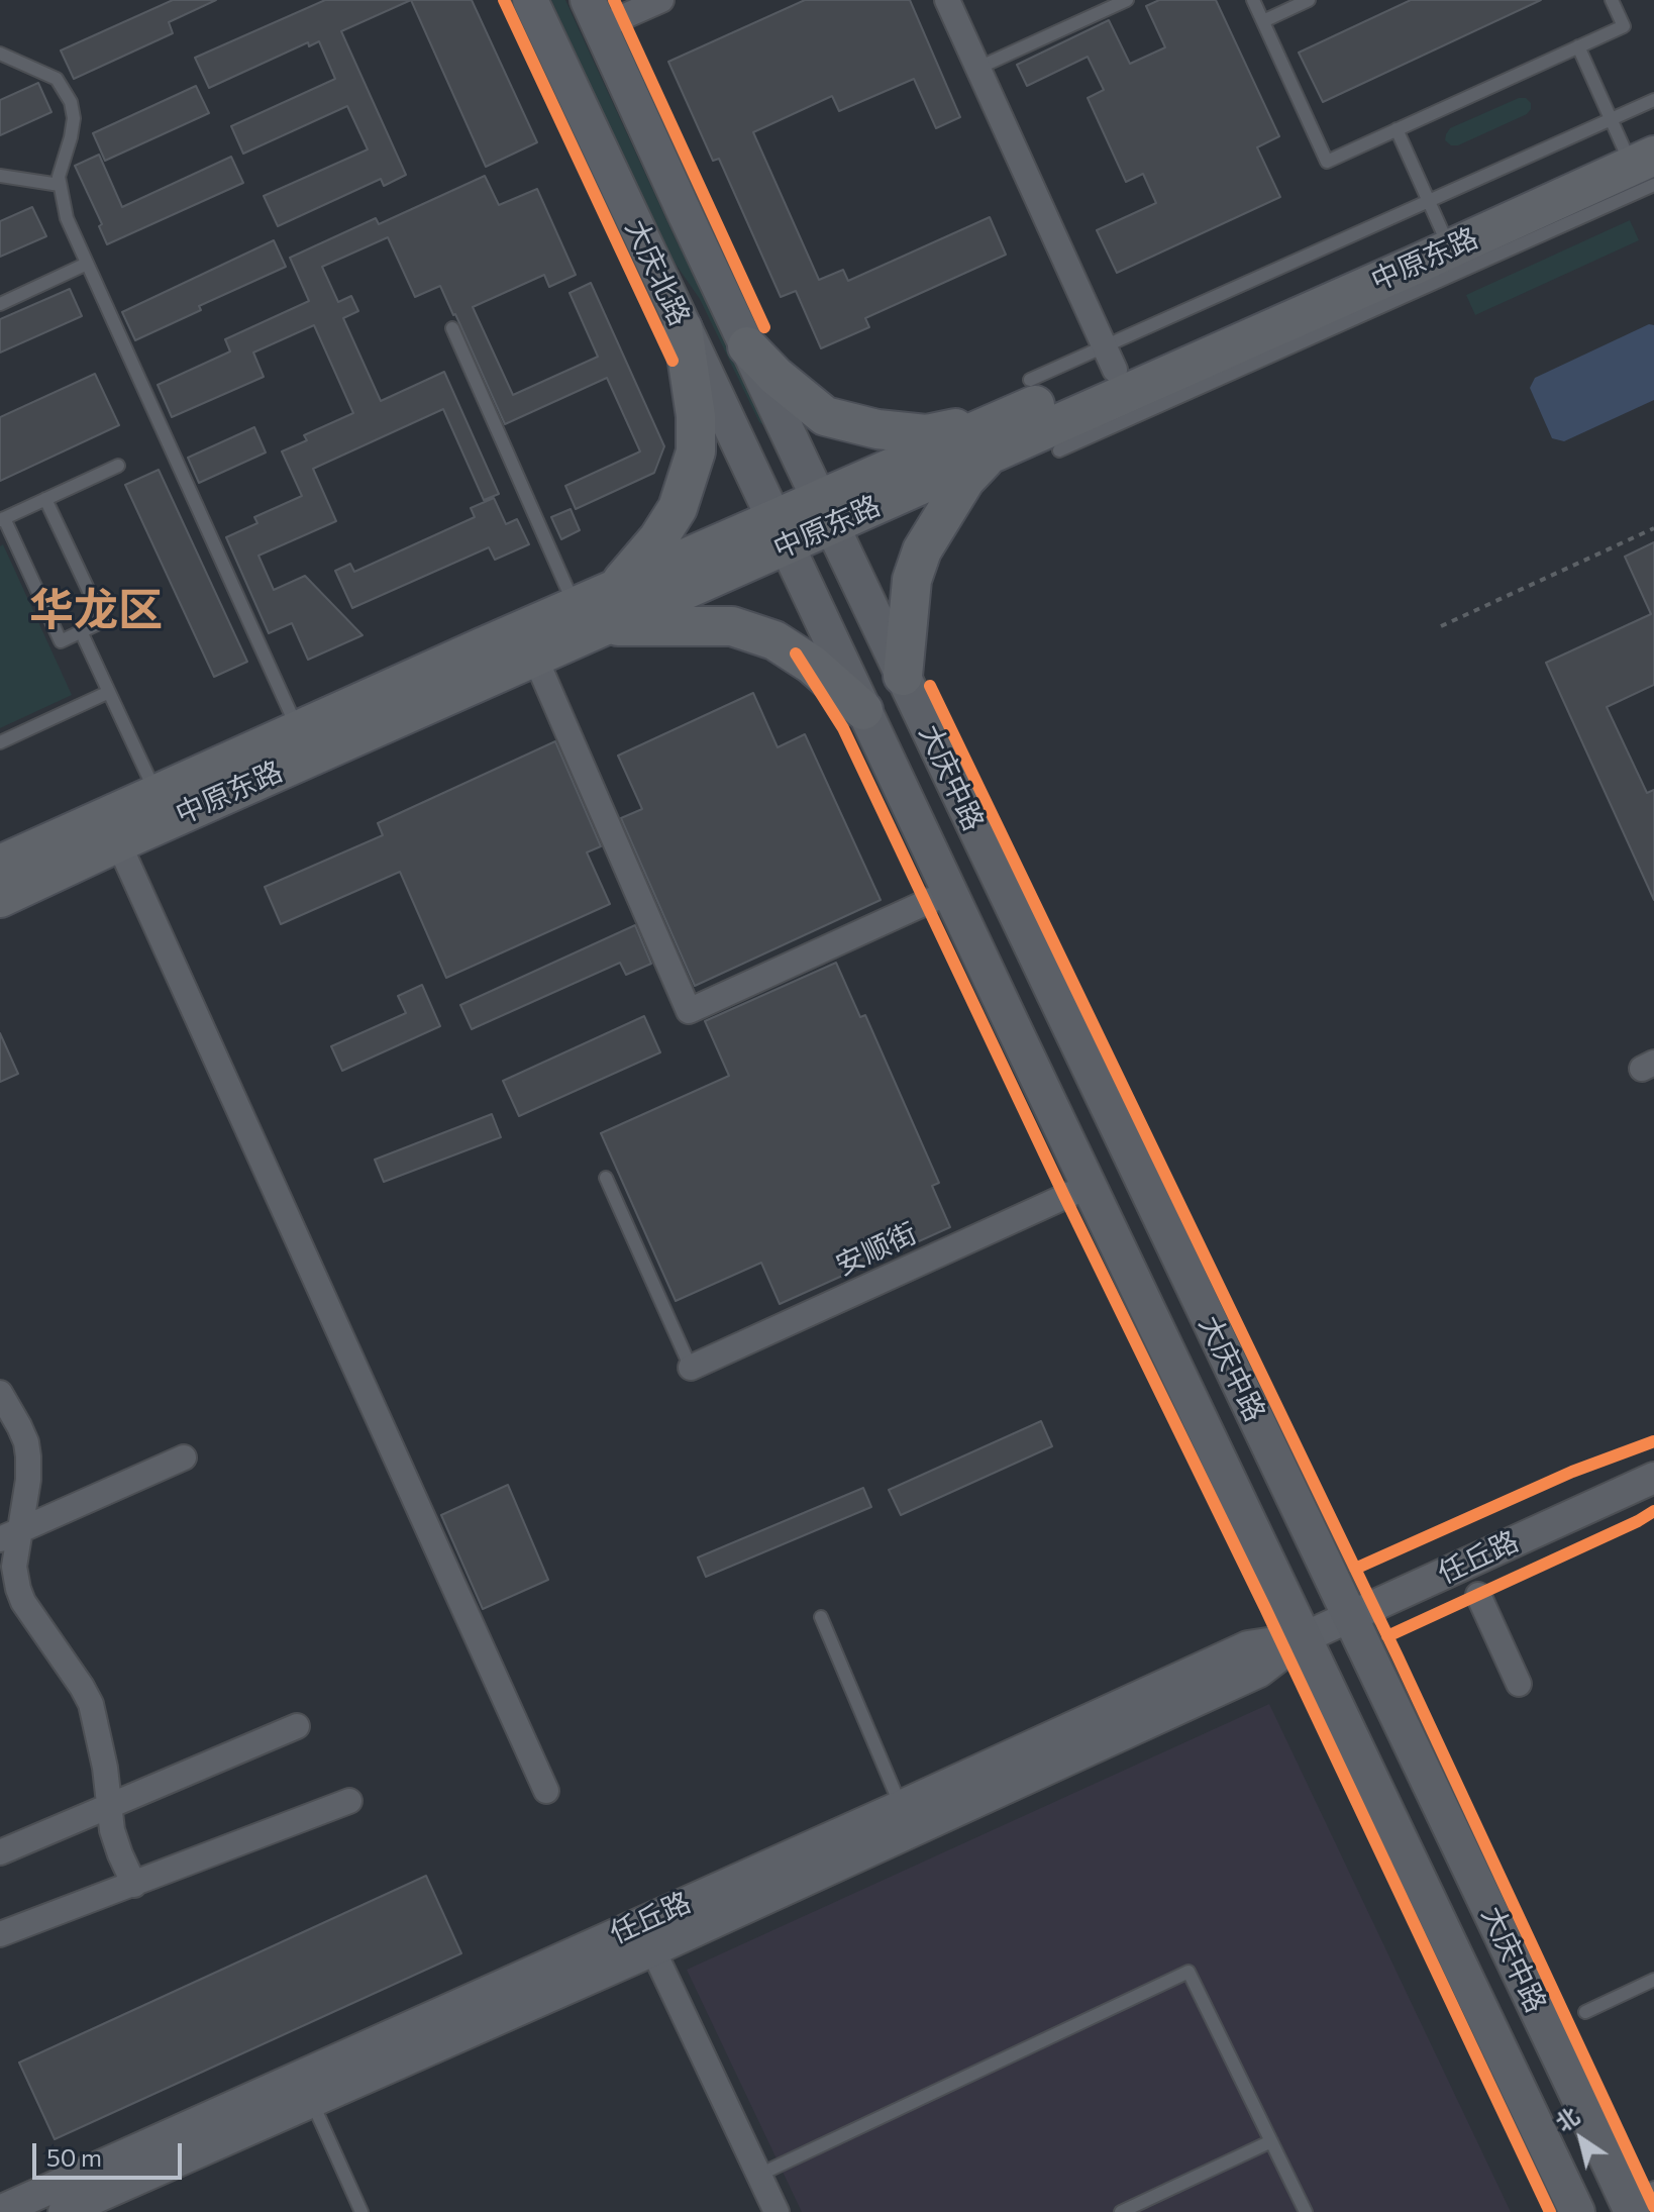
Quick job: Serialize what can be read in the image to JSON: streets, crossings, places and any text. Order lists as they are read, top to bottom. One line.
{"streets":{"main road":["中原东路","大庆北路","大庆中路"],"street":["安顺街","任丘路"]},"crossings":[["中原东路","大庆北路"],["中原东路","大庆中路"],["大庆北路","大庆中路"],["大庆中路","安顺街"],["大庆中路","任丘路"]],"districts":["华龙区"],"scale_bar":"50 m","north":"top left"}
